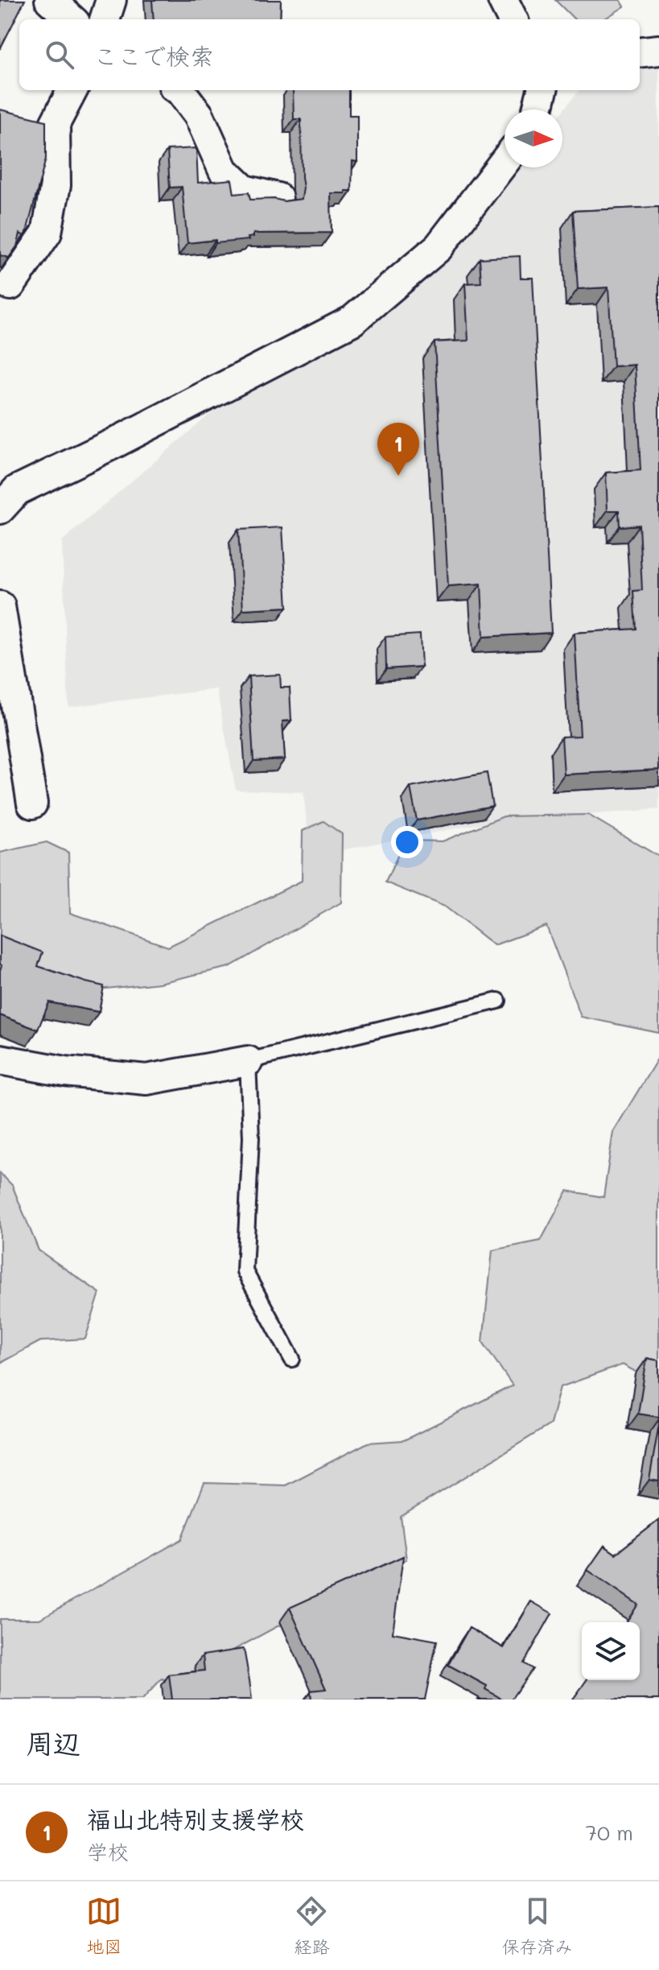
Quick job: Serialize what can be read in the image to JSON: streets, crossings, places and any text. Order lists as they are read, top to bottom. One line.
{"north":"right","page":{"search":"ここで検索","pins":"1","heading":"周辺","list":[{"mark":"1","name":"福山北特別支援学校","note":"学校","value":"70 m"}],"nav":["地図","経路","保存済み"]}}
